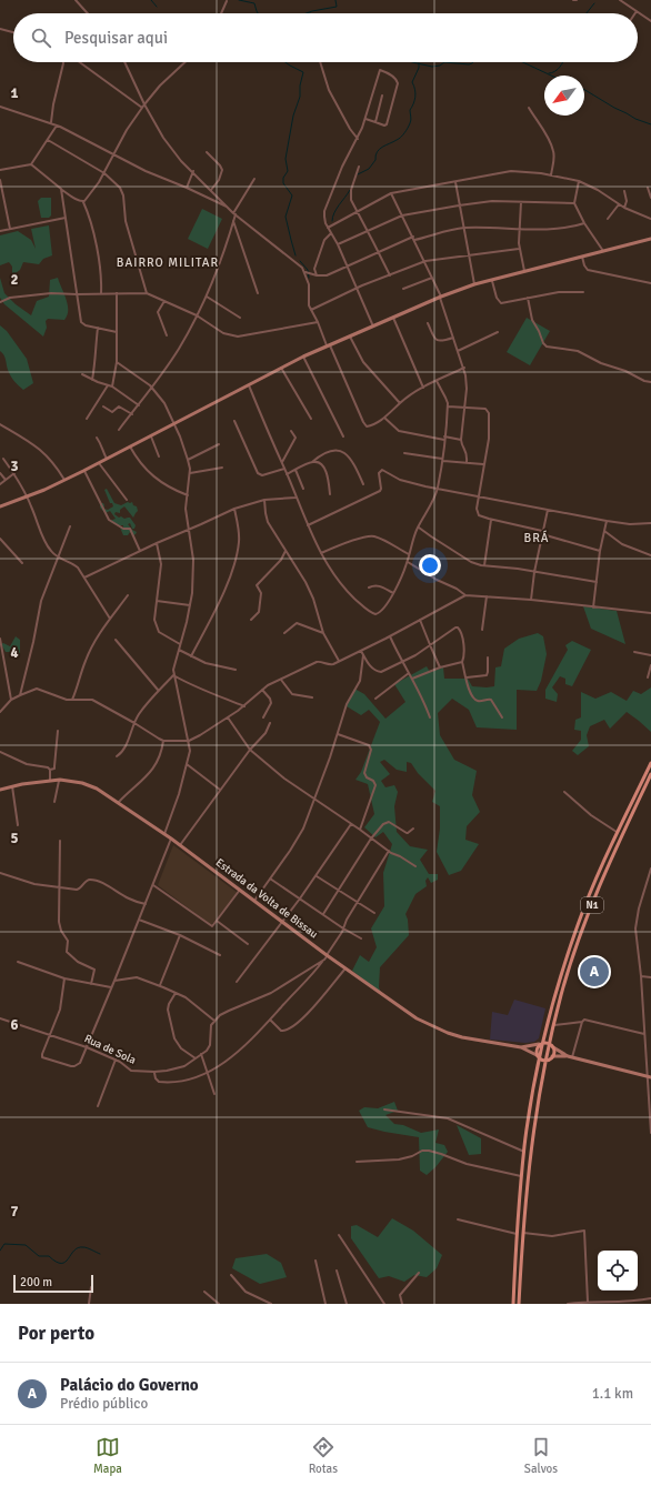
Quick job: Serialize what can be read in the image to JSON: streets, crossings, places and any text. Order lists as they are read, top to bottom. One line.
{"streets":{"main road":["N1"],"street":["Estrada da Volta de Bissau","Rua de Sola"]},"districts":["BAIRRO MILITAR","BRÁ"],"scale_bar":"200 m","north":"bottom left","page":{"search":"Pesquisar aqui","pins":"A","scale":"200 m","heading":"Por perto","list":[{"mark":"A","name":"Palácio do Governo","note":"Prédio público","value":"1.1 km"}],"nav":["Mapa","Rotas","Salvos"]},"grid":{"rows":["1","2","3","4","5","6","7"]}}
